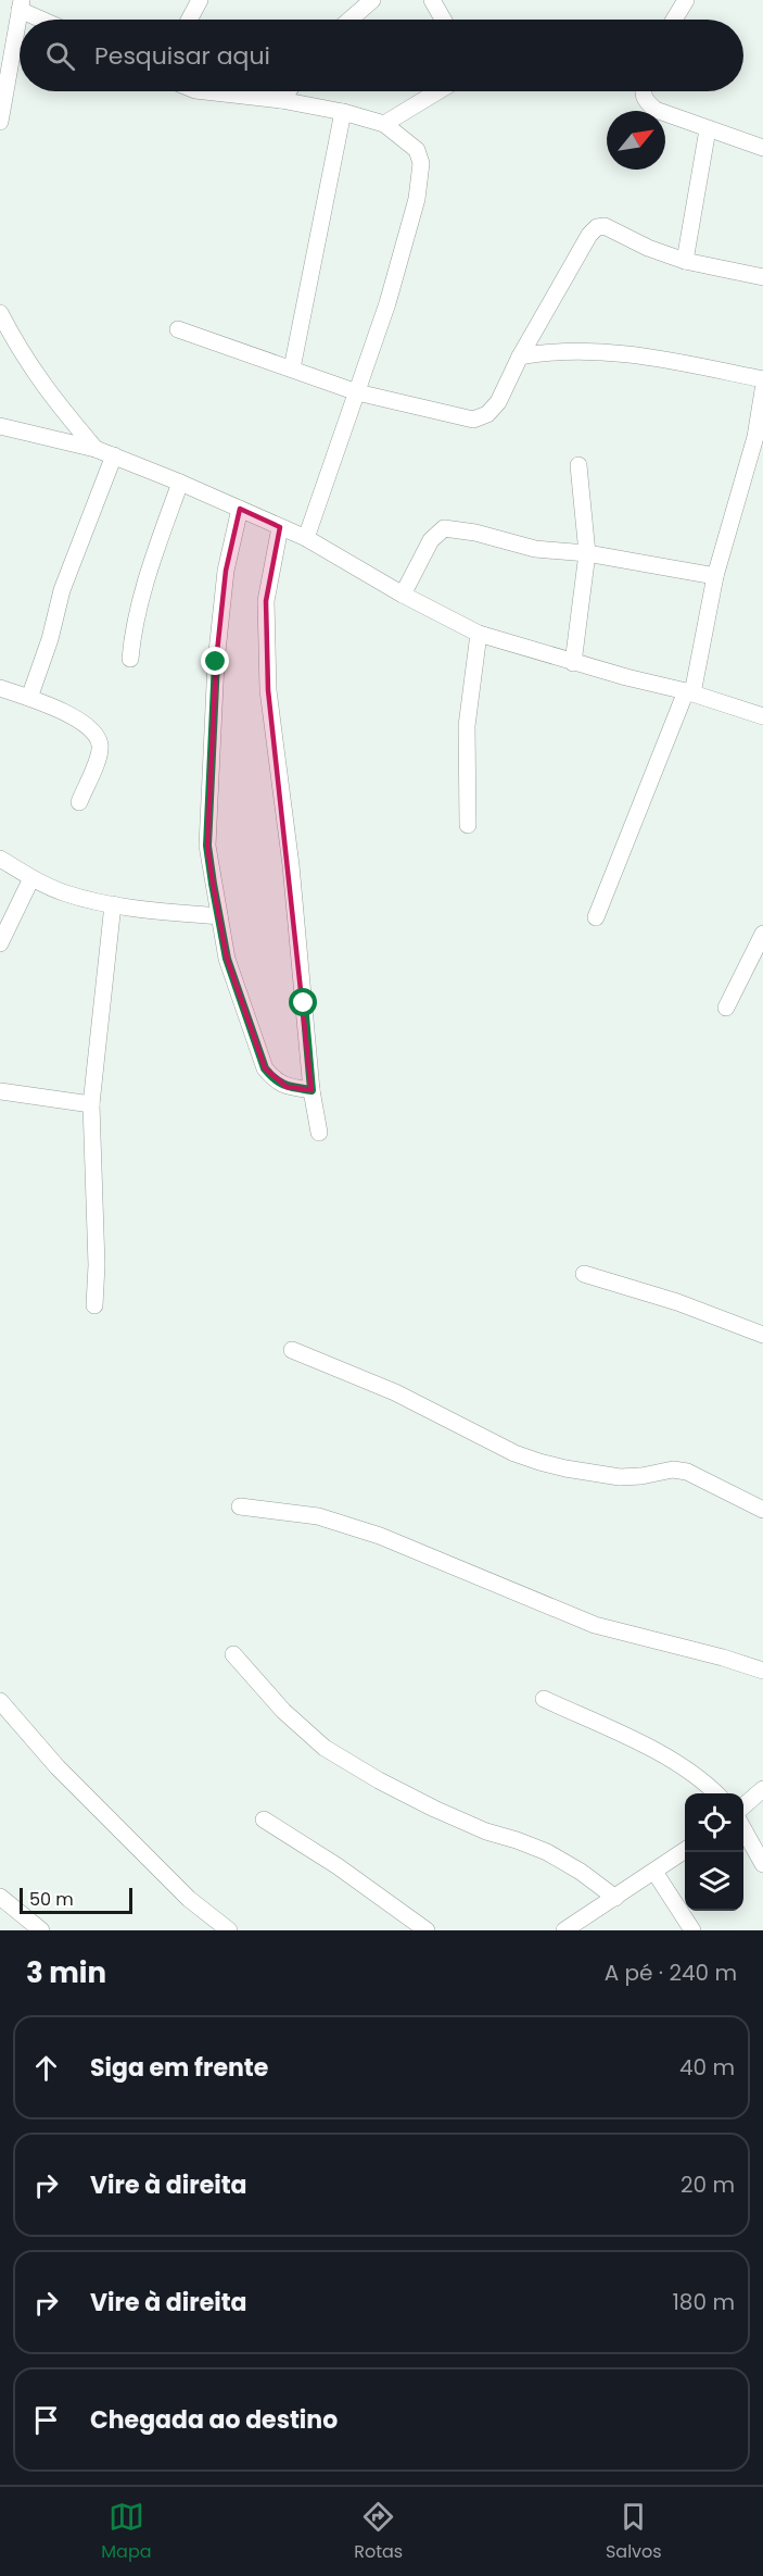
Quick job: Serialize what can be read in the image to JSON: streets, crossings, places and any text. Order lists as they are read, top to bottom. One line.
{"scale_bar":"50 m","north":"top right","page":{"search":"Pesquisar aqui","scale":"50 m","heading":["3 min","A pé · 240 m"],"list":[["Siga em frente","40 m"],["Vire à direita","20 m"],["Vire à direita","180 m"],"Chegada ao destino"],"nav":["Mapa","Rotas","Salvos"]}}
